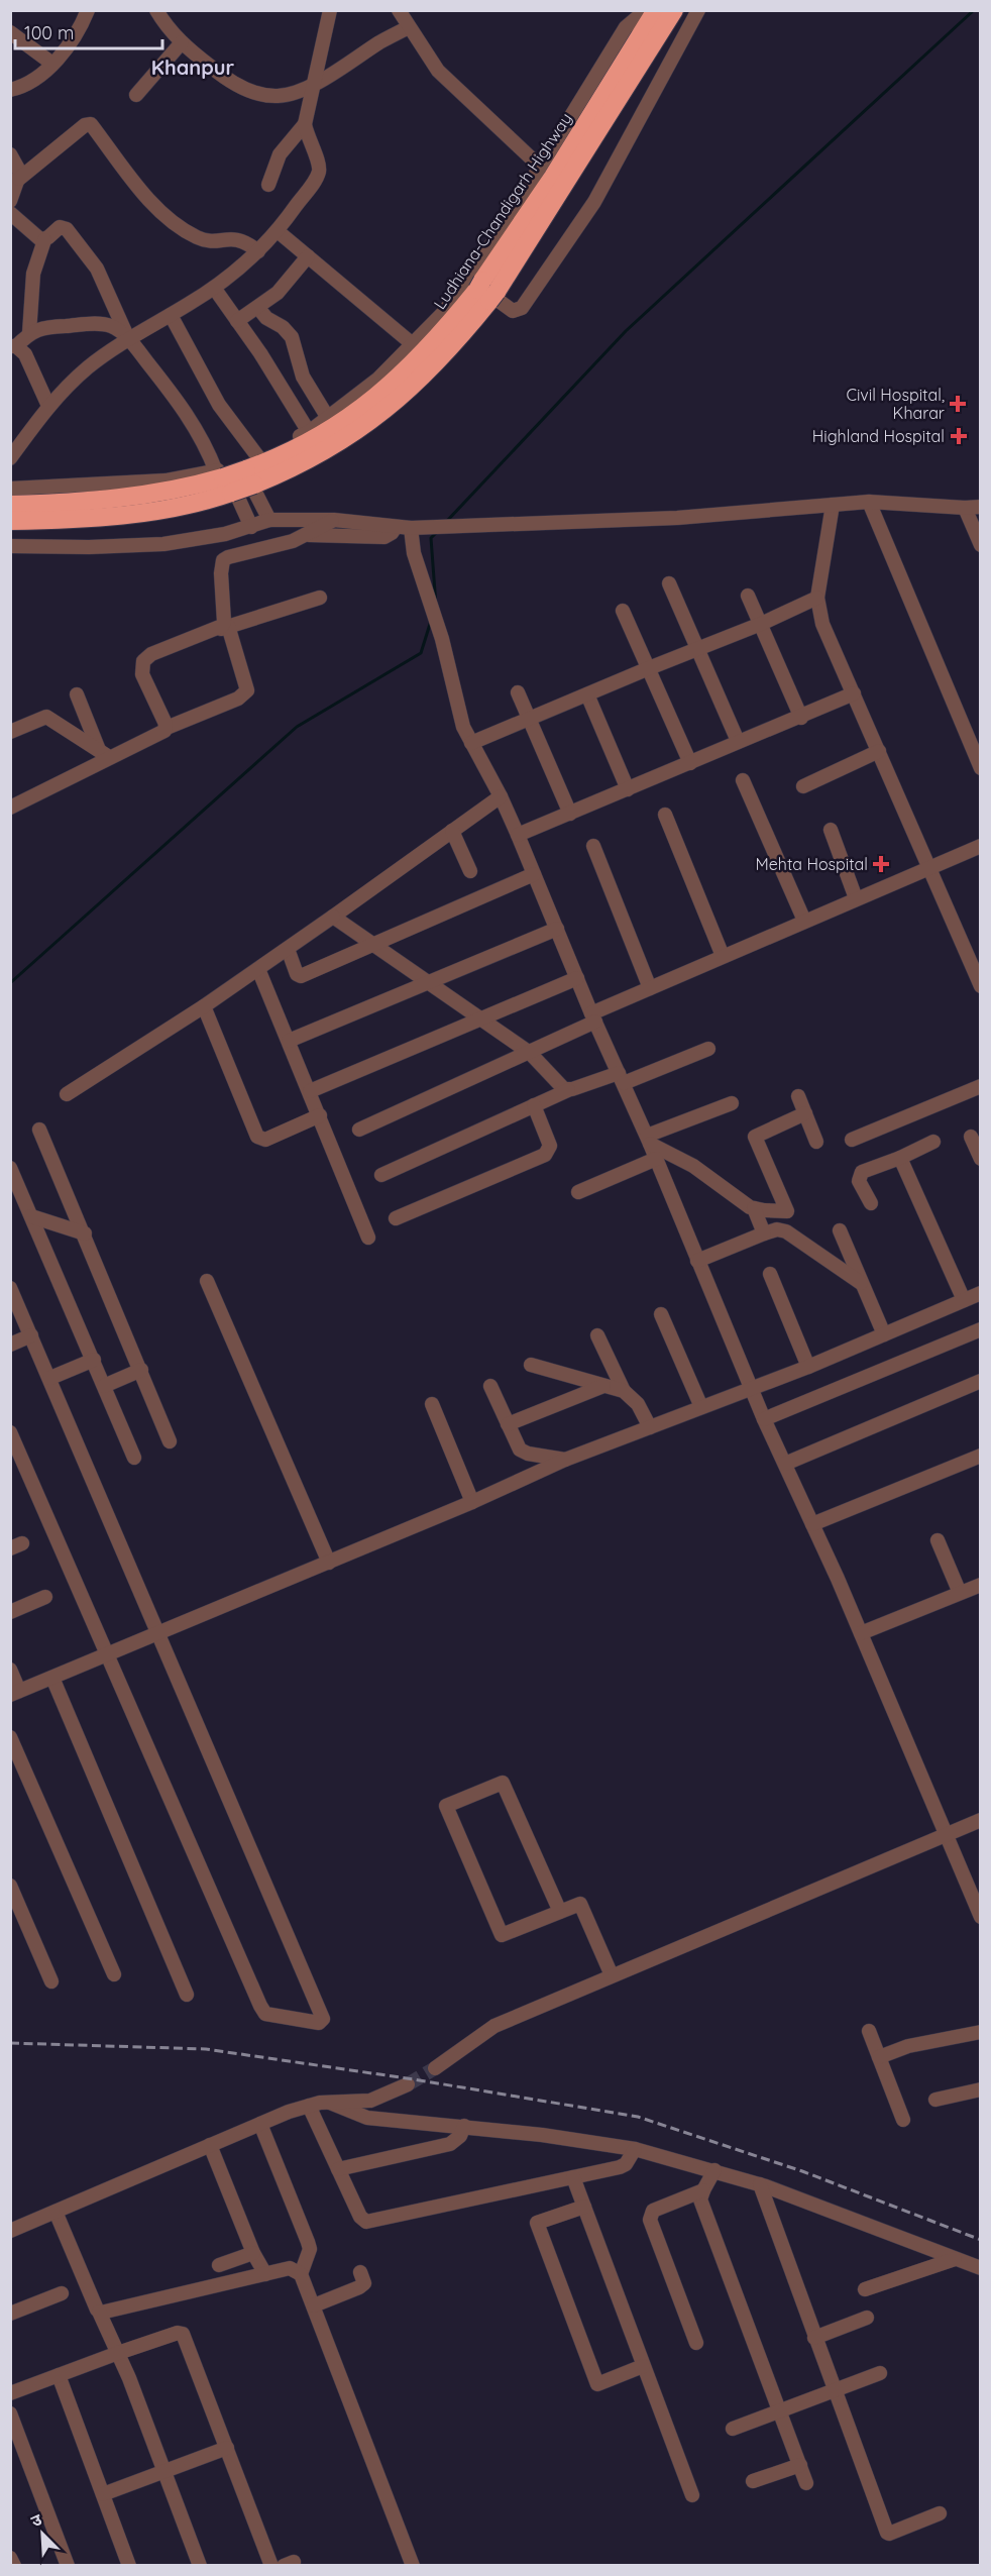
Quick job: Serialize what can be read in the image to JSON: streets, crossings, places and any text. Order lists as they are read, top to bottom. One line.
{"streets":{"highway":["Ludhiana-Chandigarh Highway"]},"districts":["Khanpur"],"places":{"health":["Civil Hospital, Kharar","Highland Hospital","Mehta Hospital"]},"scale_bar":"100 m","north":"top left"}
